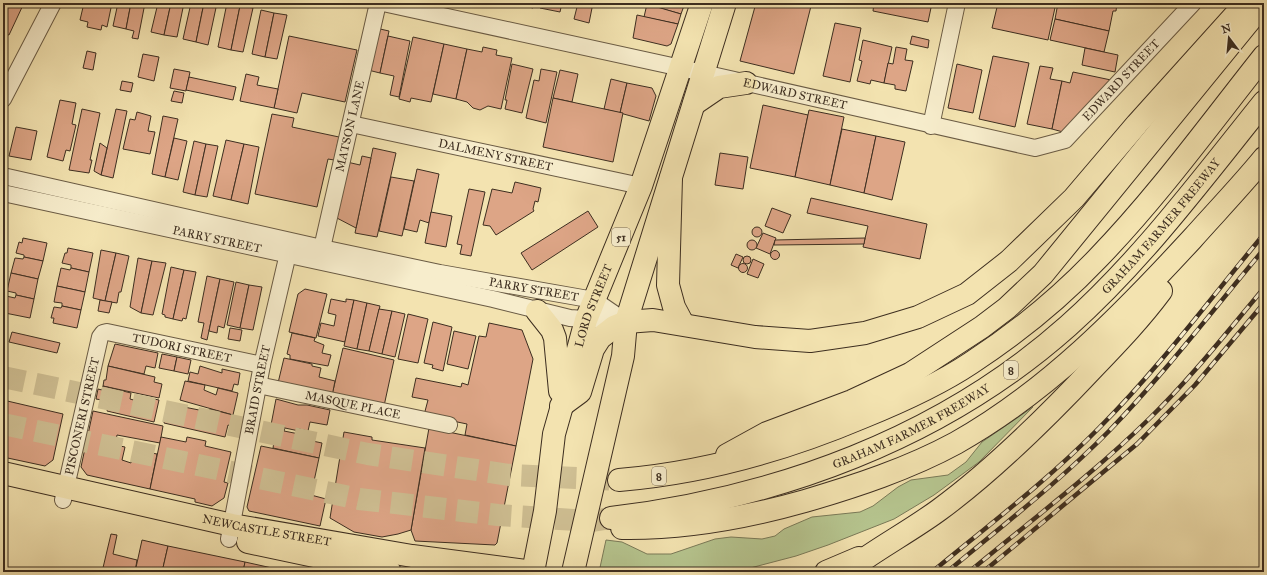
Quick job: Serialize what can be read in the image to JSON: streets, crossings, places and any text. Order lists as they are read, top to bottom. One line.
{"streets":{"main road":["GRAHAM FARMER FREEWAY","51","LORD STREET","8","NEWCASTLE STREET"],"street":["EDWARD STREET","MATSON LANE","DALMENY STREET","PARRY STREET","TUDORI STREET","BRAID STREET","MASQUE PLACE","PISCONERI STREET"]},"crossings":[["EDWARD STREET","LORD STREET"],["MATSON LANE","DALMENY STREET"],["MATSON LANE","PARRY STREET"],["DALMENY STREET","LORD STREET"],["PARRY STREET","LORD STREET"],["PARRY STREET","BRAID STREET"],["LORD STREET","NEWCASTLE STREET"],["TUDORI STREET","BRAID STREET"],["TUDORI STREET","PISCONERI STREET"],["BRAID STREET","MASQUE PLACE"],["BRAID STREET","NEWCASTLE STREET"],["PISCONERI STREET","NEWCASTLE STREET"]],"north":"top"}
